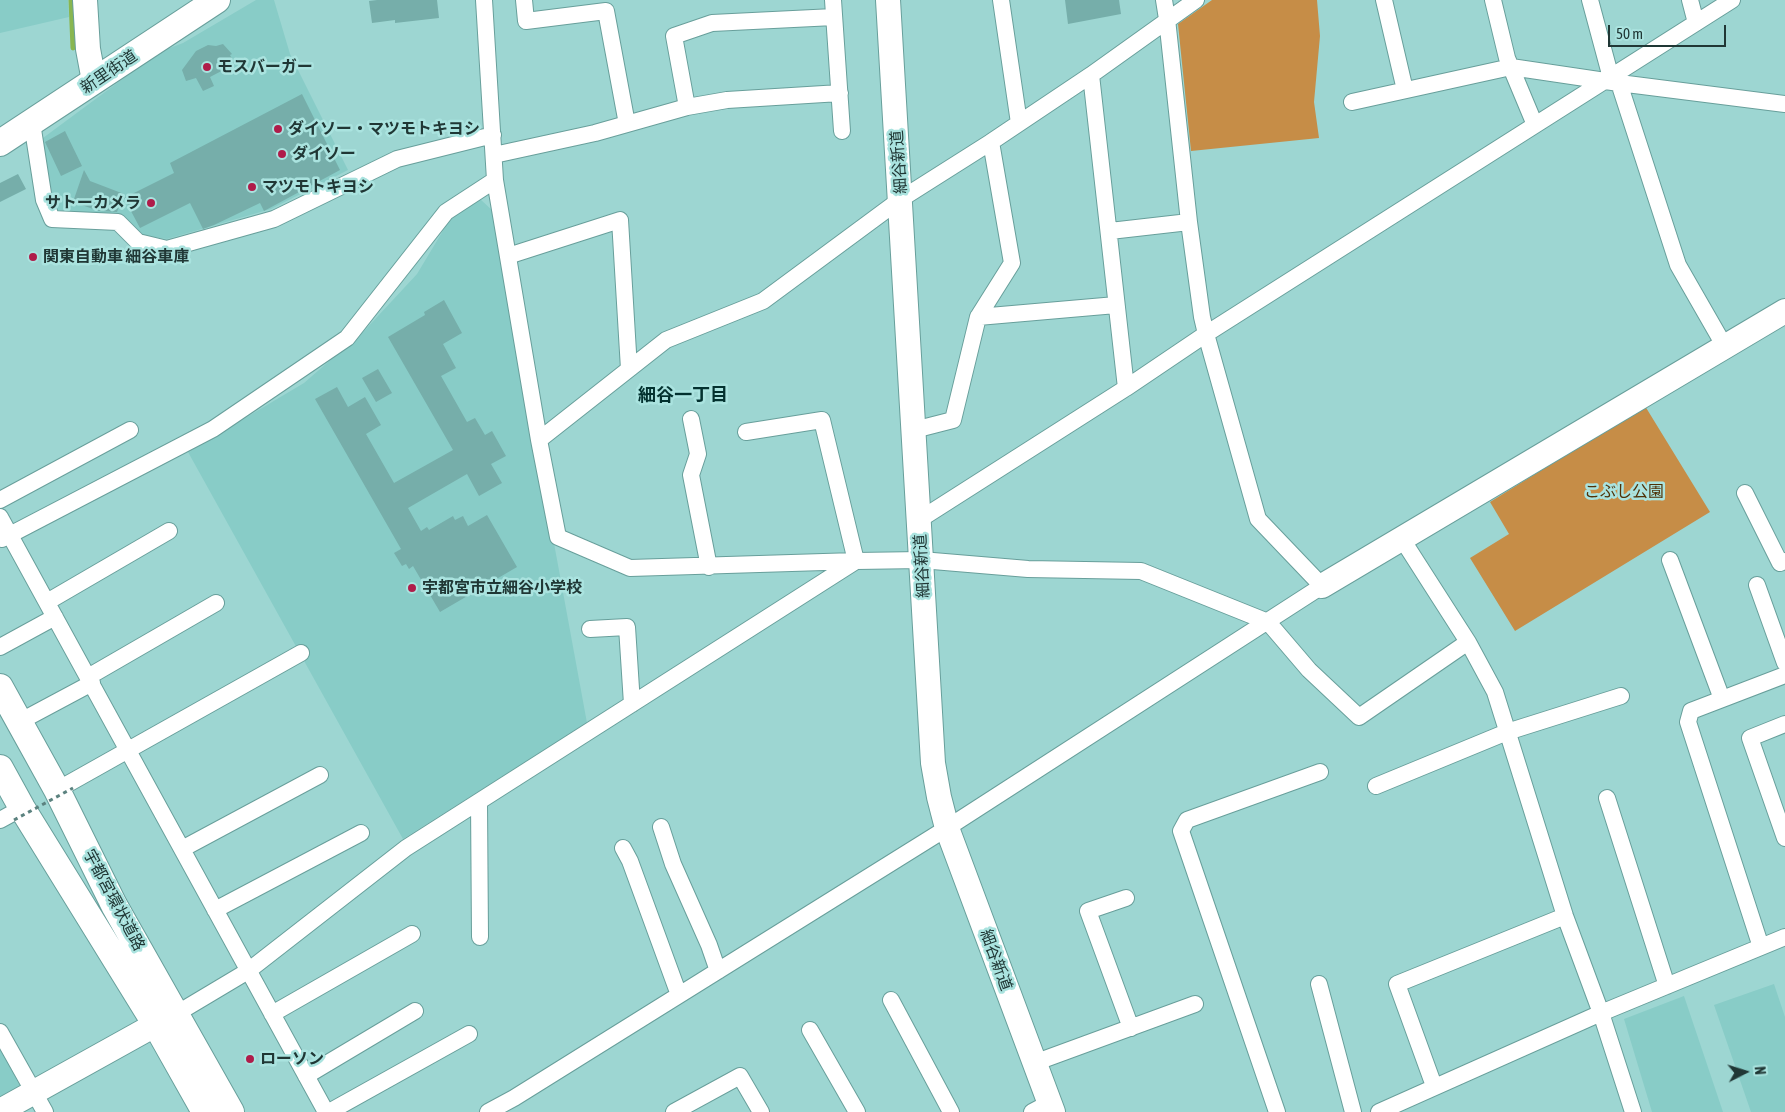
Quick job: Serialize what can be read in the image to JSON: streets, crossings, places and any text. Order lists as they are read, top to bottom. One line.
{"streets":{"main road":["新里街道","宇都宮環状道路"],"street":["細谷新道"]},"districts":["細谷一丁目"],"parks":["こぶし公園"],"places":["モスバーガー","ダイソー・マツモトキヨシ","ダイソー","マツモトキヨシ","サトーカメラ","関東自動車 細谷車庫","宇都宮市立細谷小学校","ローソン"],"scale_bar":"50 m","north":"right"}
